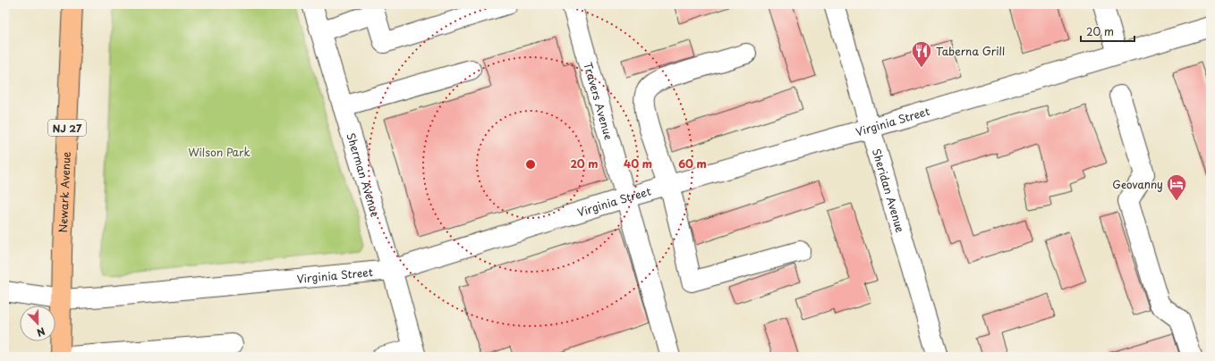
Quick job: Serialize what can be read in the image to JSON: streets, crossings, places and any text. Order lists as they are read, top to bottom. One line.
{"streets":{"main road":["NJ 27","Newark Avenue"],"street":["Travers Avenue","Virginia Street","Sherman Avenue","Sheridan Avenue"]},"crossings":[["Travers Avenue","Virginia Street"],["Virginia Street","NJ 27"],["Virginia Street","Sherman Avenue"],["Virginia Street","Sheridan Avenue"],["Virginia Street","Newark Avenue"],["NJ 27","Newark Avenue"]],"parks":["Wilson Park"],"places":{"restaurant":["Taberna Grill"],"hotel":["Geovanny"]},"scale_bar":"20 m","north":"bottom","rings":["20 m","40 m","60 m"]}
